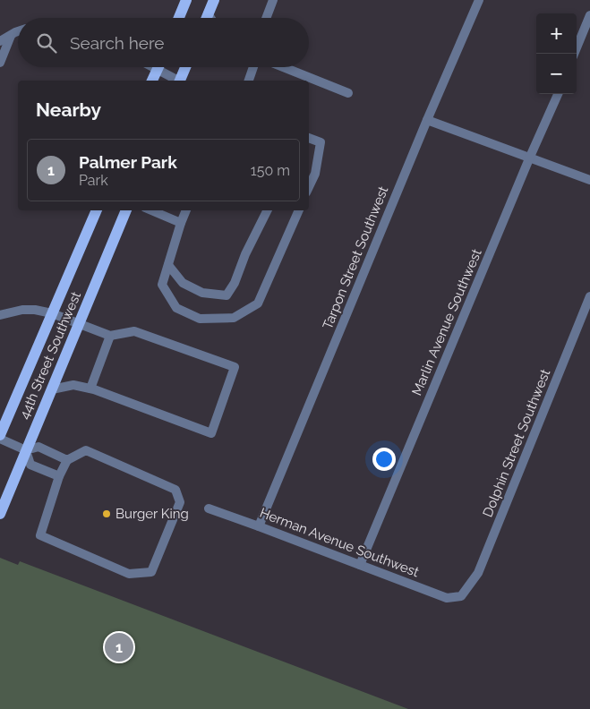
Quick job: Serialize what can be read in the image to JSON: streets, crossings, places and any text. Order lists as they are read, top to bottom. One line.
{"streets":{"main road":["44th Street Southwest"],"street":["Tarpon Street Southwest","Marlin Avenue Southwest","Dolphin Street Southwest","Herman Avenue Southwest"]},"crossings":[["Tarpon Street Southwest","Herman Avenue Southwest"],["Marlin Avenue Southwest","Herman Avenue Southwest"],["Dolphin Street Southwest","Herman Avenue Southwest"]],"places":["Burger King"],"page":{"map_buttons":["+","−"],"search":"Search here","heading":"Nearby","list":[{"mark":"1","name":"Palmer Park","note":"Park","value":"150 m"}],"pins":"1"}}
